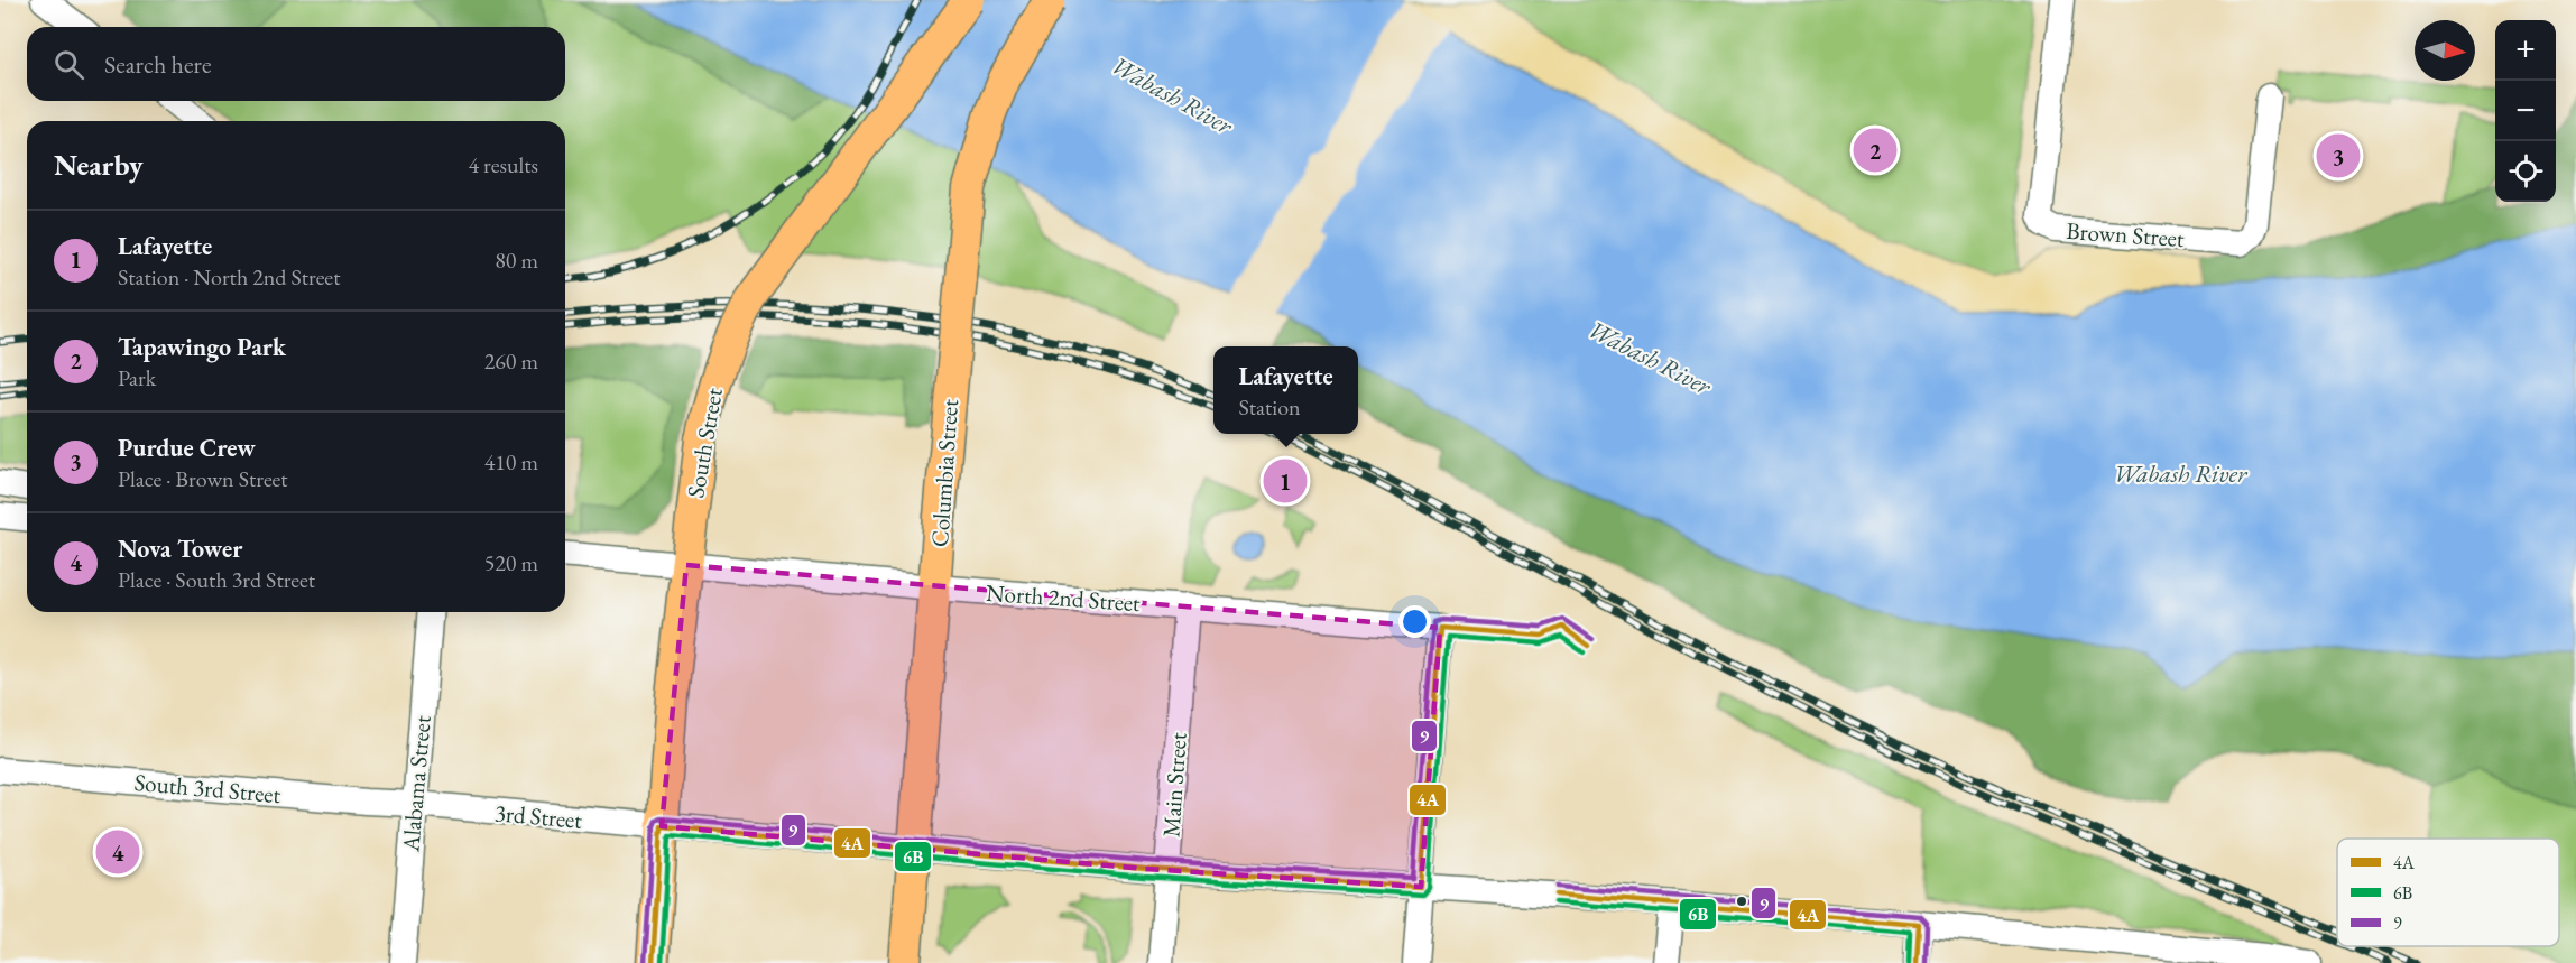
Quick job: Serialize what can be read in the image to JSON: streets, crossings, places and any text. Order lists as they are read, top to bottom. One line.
{"streets":{"main road":["South Street","Columbia Street"],"street":["Brown Street","North 2nd Street","Alabama Street","Main Street","South 3rd Street","3rd Street"]},"crossings":[["South Street","North 2nd Street"],["South Street","3rd Street"],["Columbia Street","North 2nd Street"],["Columbia Street","3rd Street"],["North 2nd Street","Main Street"],["North 2nd Street","3rd Street"],["Alabama Street","South 3rd Street"],["Alabama Street","3rd Street"],["Main Street","3rd Street"],["South 3rd Street","3rd Street"]],"water":["Wabash River"],"lines":["transit line 9","transit line 4A","transit line 6B"],"legend":["4A","6B","9"],"north":"right","page":{"map_buttons":["+","−"],"search":"Search here","heading":["Nearby","4 results"],"pins":["2","3","1","4"],"list":[{"mark":"1","name":"Lafayette","note":"Station · North 2nd Street","value":"80 m"},{"mark":"2","name":"Tapawingo Park","note":"Park","value":"260 m"},{"mark":"3","name":"Purdue Crew","note":"Place · Brown Street","value":"410 m"},{"mark":"4","name":"Nova Tower","note":"Place · South 3rd Street","value":"520 m"}],"popup":["Lafayette","Station"]}}
